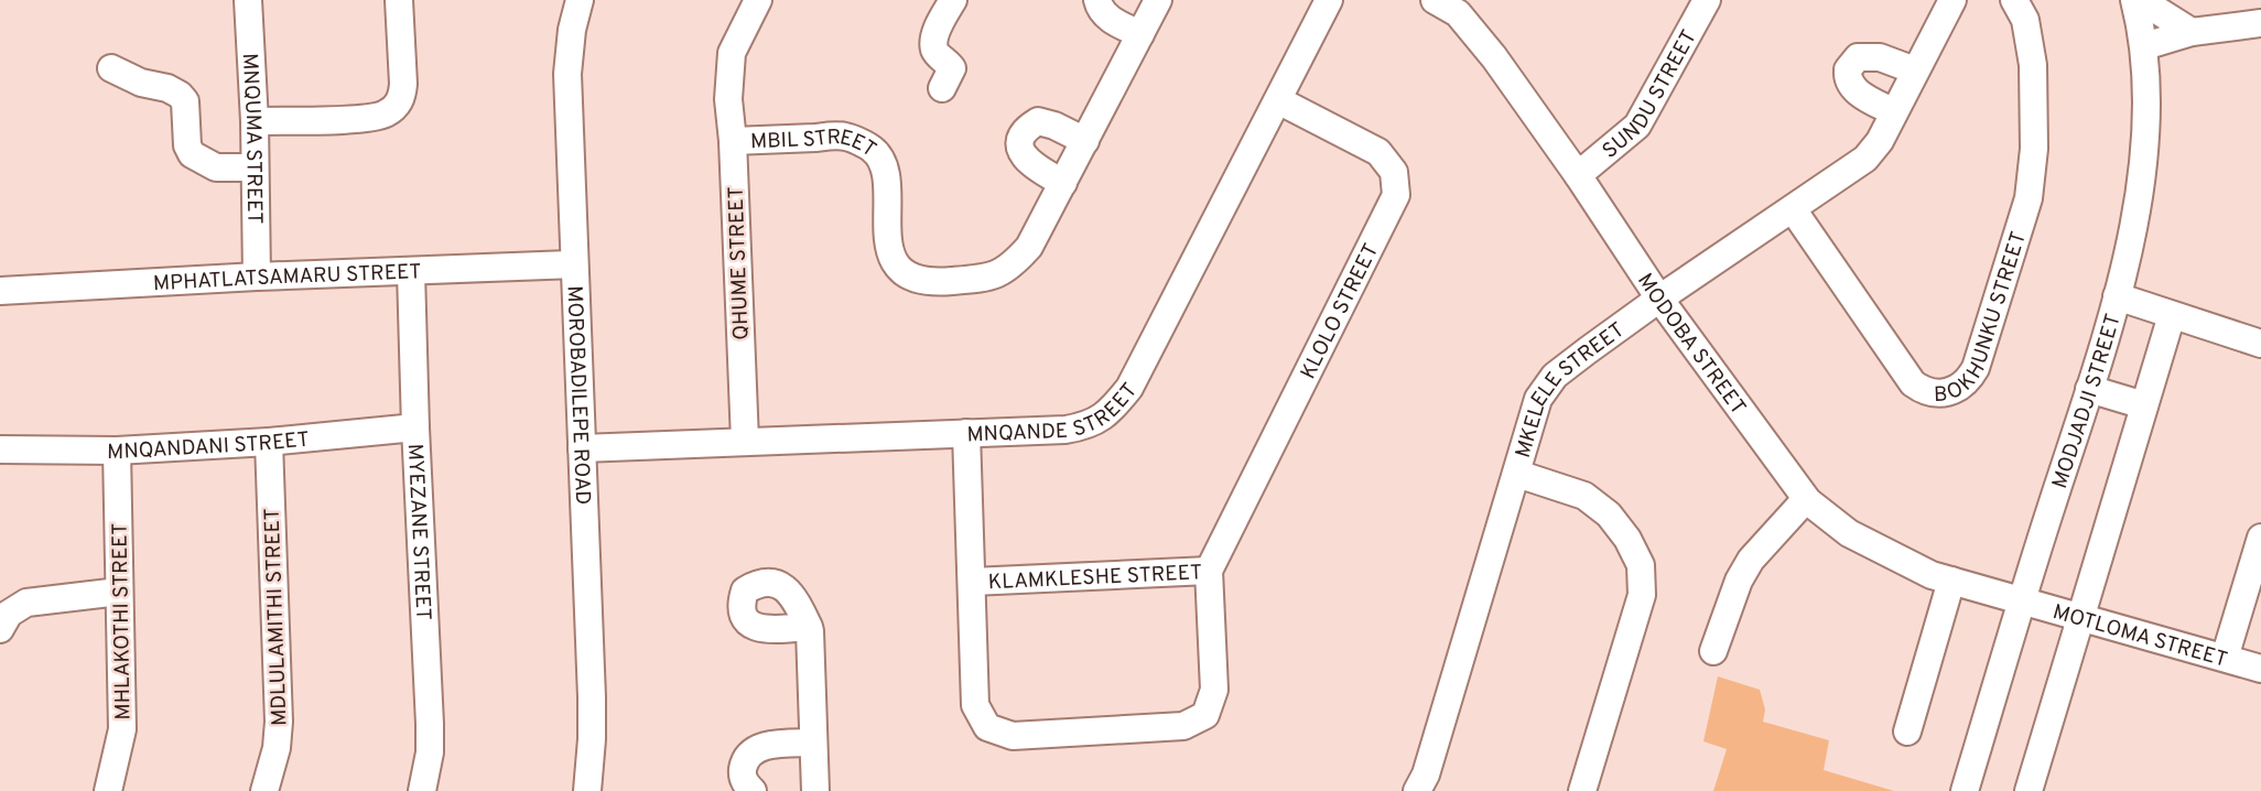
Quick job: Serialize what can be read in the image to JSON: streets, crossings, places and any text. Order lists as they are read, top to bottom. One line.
{"streets":{"street":["SUNDU STREET","MNQUMA STREET","MBIL STREET","QHUME STREET","MPHATLATSAMARU STREET","BOKHUNKU STREET","KLOLO STREET","MODOBA STREET","MKELELE STREET","MOROBADILEPE ROAD","MODJADJI STREET","MNQANDE STREET","MNQANDANI STREET","MYEZANE STREET","KLAMKLESHE STREET","MDLULAMITHI STREET","MHLAKOTHI STREET","MOTLOMA STREET"]},"crossings":[["SUNDU STREET","MODOBA STREET"],["MNQUMA STREET","MPHATLATSAMARU STREET"],["MBIL STREET","QHUME STREET"],["QHUME STREET","MNQANDE STREET"],["MPHATLATSAMARU STREET","MOROBADILEPE ROAD"],["MPHATLATSAMARU STREET","MYEZANE STREET"],["BOKHUNKU STREET","MKELELE STREET"],["KLOLO STREET","MNQANDE STREET"],["KLOLO STREET","KLAMKLESHE STREET"],["MODOBA STREET","MKELELE STREET"],["MODOBA STREET","MODJADJI STREET"],["MODOBA STREET","MOTLOMA STREET"],["MOROBADILEPE ROAD","MNQANDE STREET"],["MODJADJI STREET","MOTLOMA STREET"],["MNQANDE STREET","KLAMKLESHE STREET"],["MNQANDANI STREET","MYEZANE STREET"],["MNQANDANI STREET","MDLULAMITHI STREET"],["MNQANDANI STREET","MHLAKOTHI STREET"]]}
